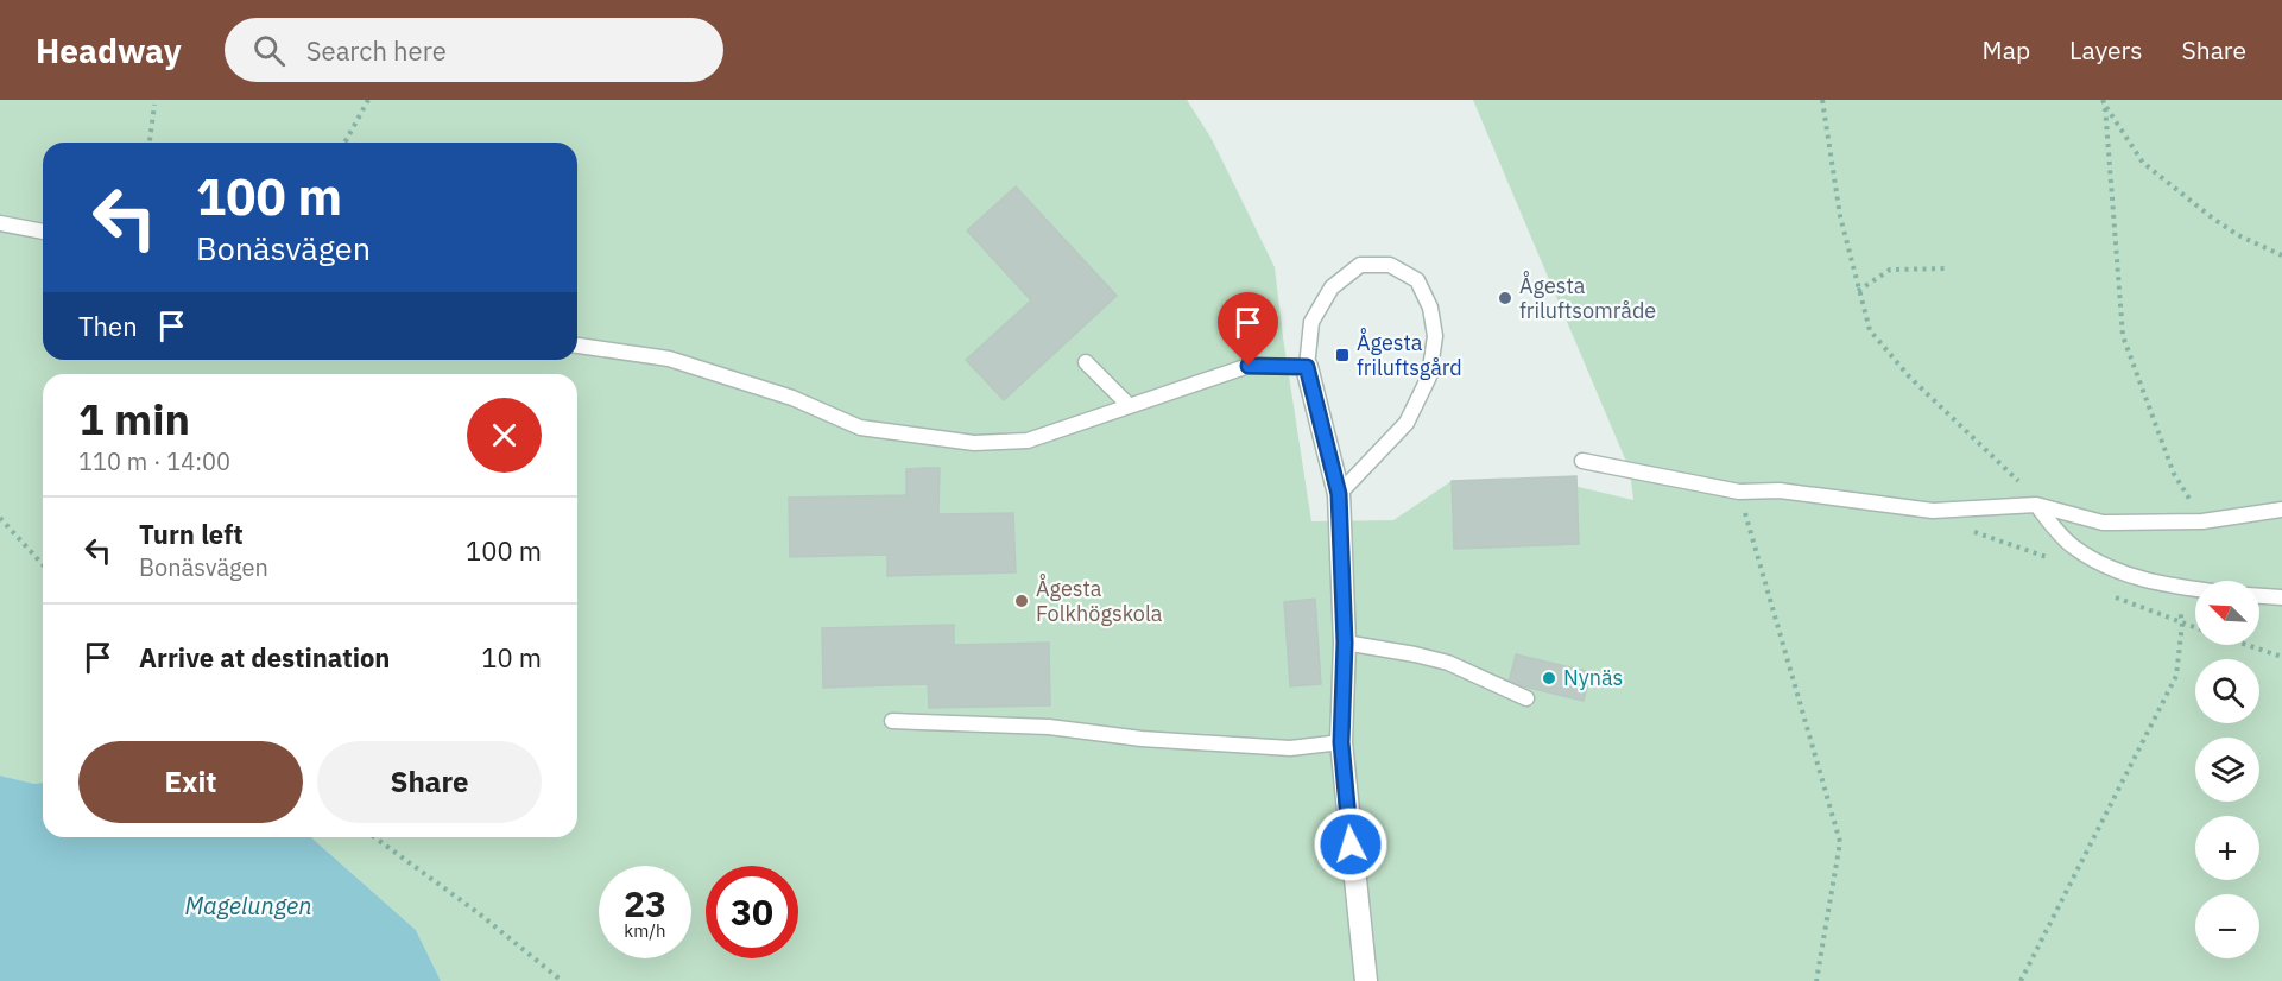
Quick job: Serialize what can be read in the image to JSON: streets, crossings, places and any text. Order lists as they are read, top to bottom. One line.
{"water":["Magelungen"],"places":{"other":["Ågesta friluftsområde","Ågesta Folkhögskola","Nynäs"],"transit":["Ågesta friluftsgård"]},"north":"top left","page":{"header":"Headway","search":"Search here","nav":["Map","Layers","Share"],"turn":["100 m","Bonäsvägen"],"then":"Then","heading":["1 min","110 m · 14:00"],"list":[{"name":"Turn left","note":"Bonäsvägen","value":"100 m"},{"name":"Arrive at destination","value":"10 m"}],"map_buttons":["+","−"],"buttons":["Exit","Share"],"speed":"23 km/h","limit":"30"}}
